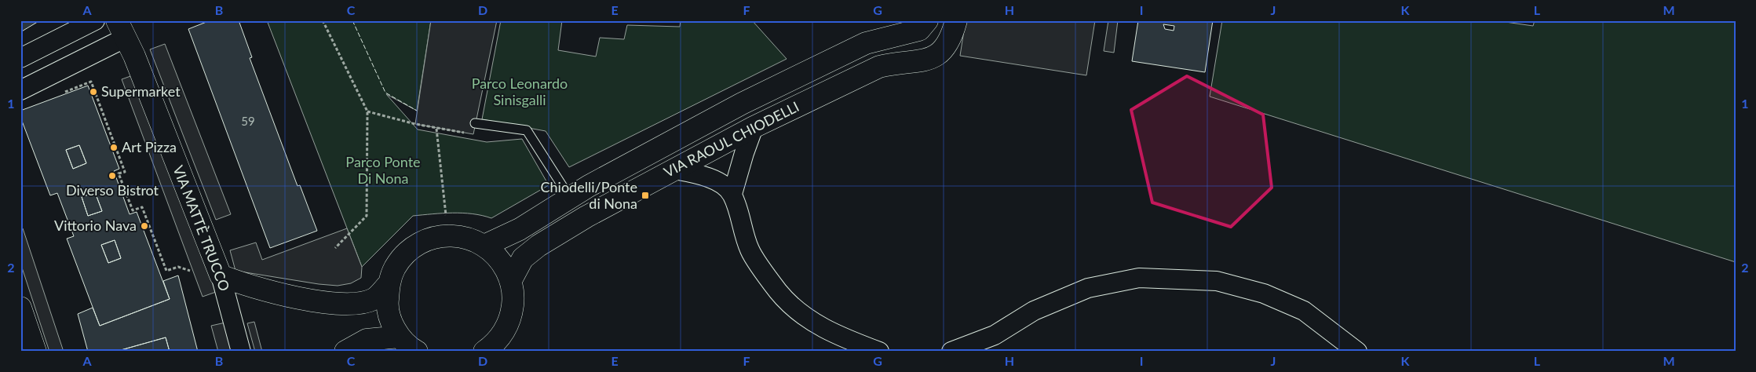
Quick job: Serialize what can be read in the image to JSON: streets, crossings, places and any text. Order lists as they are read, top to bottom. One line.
{"streets":{"main road":["VIA RAOUL CHIODELLI","VIA MATTÈ TRUCCO"]},"parks":["Parco Leonardo Sinisgalli","Parco Ponte Di Nona"],"places":{"other":["Supermarket","Art Pizza","Diverso Bistrot","Vittorio Nava"],"transit":["Chiodelli/Ponte di Nona"]},"house_numbers":["59"],"grid":{"columns":["A","B","C","D","E","F","G","H","I","J","K","L","M"],"rows":["1","2"]}}
